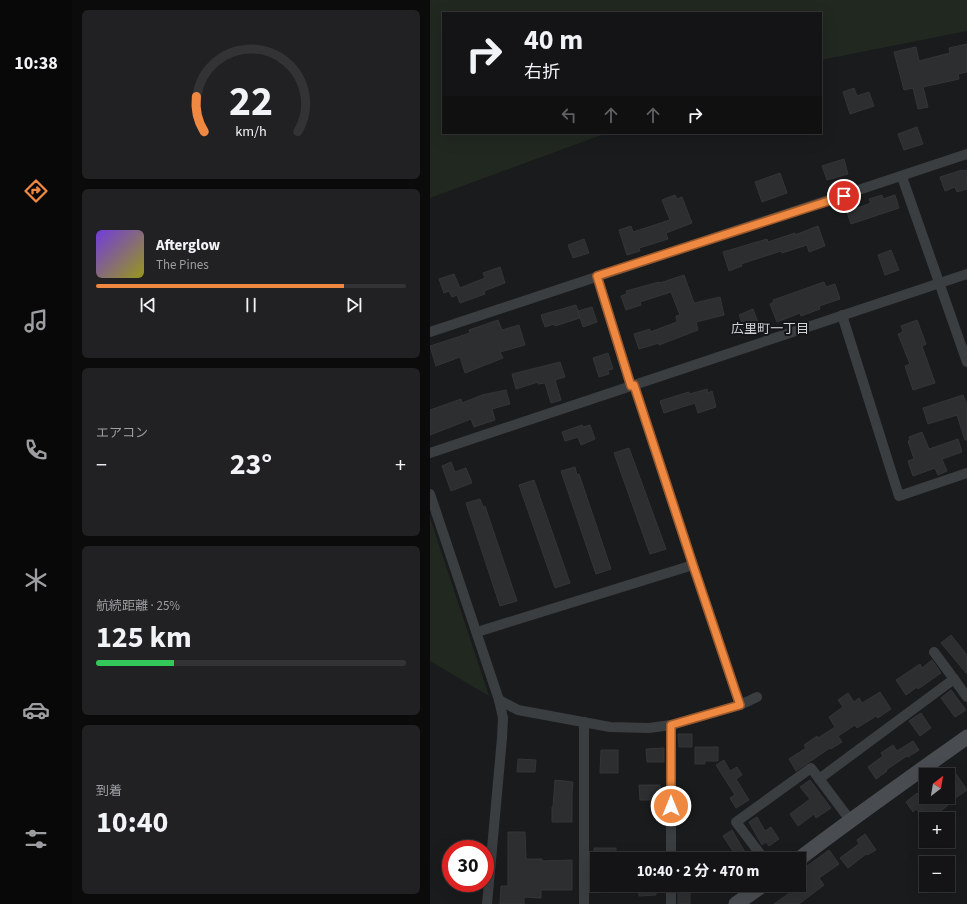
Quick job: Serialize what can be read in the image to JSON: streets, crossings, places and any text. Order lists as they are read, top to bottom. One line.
{"districts":["広里町一丁目"],"north":"top right","page":{"tabs":"10:38","turn":["40 m","右折"],"song":["Afterglow","The Pines"],"tile":["エアコン",["航続距離 · 25%","125 km"],["到着","10:40"]],"heat":["−","23°","+"],"map_buttons":["+","−"],"limit":"30","trip":"10:40 · 2 分 · 470 m","gauge":["22","km/h"]}}
